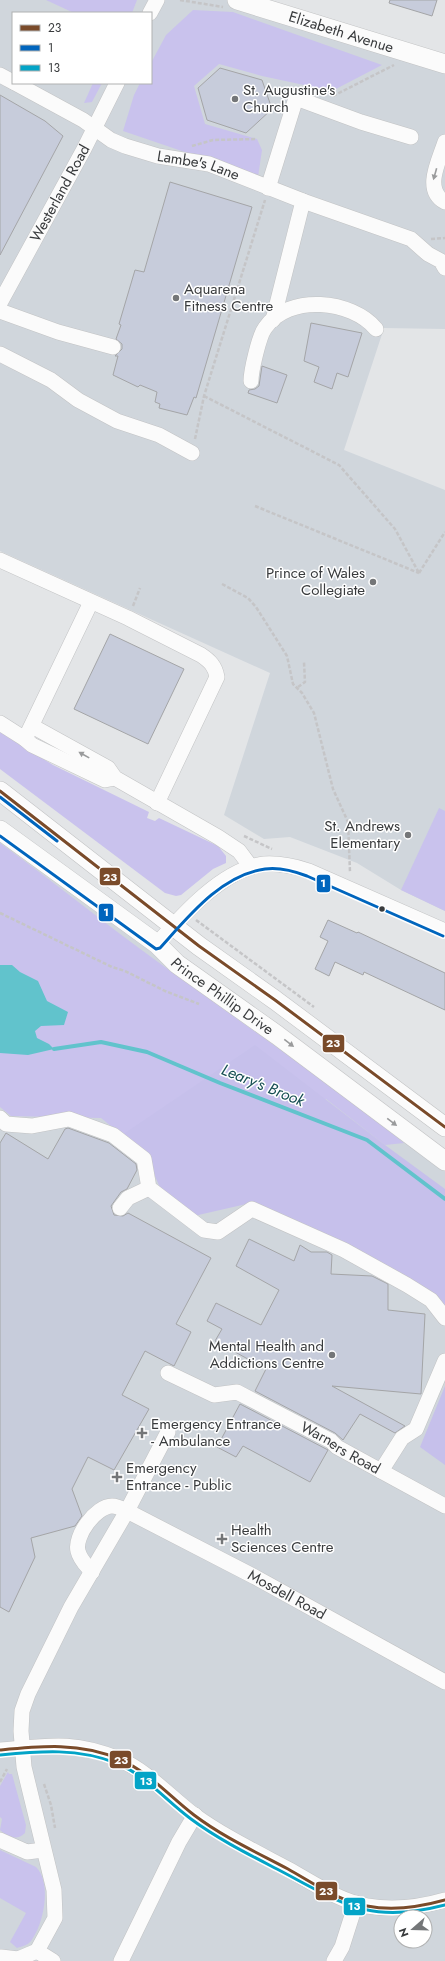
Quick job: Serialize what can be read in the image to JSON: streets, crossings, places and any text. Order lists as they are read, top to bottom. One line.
{"streets":{"main road":["Elizabeth Avenue","Prince Phillip Drive"],"street":["Lambe's Lane","Westerland Road","Warners Road","Mosdell Road"]},"crossings":[["Lambe's Lane","Westerland Road"]],"water":["Leary's Brook"],"places":{"other":["St. Augustine's Church","Aquarena Fitness Centre","Prince of Wales Collegiate","St. Andrews Elementary","Mental Health and Addictions Centre"],"health":["Emergency Entrance - Ambulance","Emergency Entrance - Public","Health Sciences Centre"]},"lines":["transit line 23","transit line 1","transit line 13"],"legend":["23","1","13"],"north":"left"}
